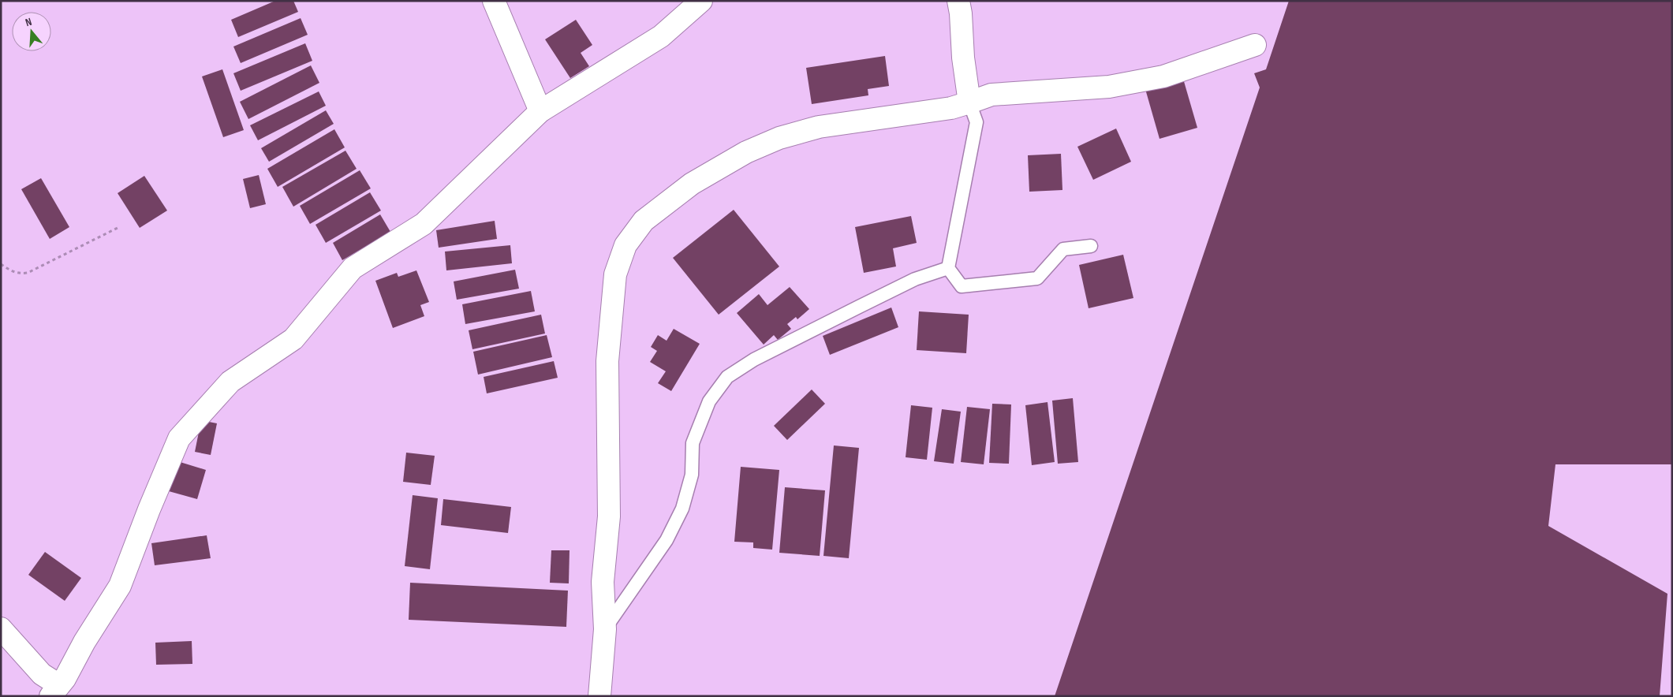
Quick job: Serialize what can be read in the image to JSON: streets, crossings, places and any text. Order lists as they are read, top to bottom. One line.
{"north":"top"}
